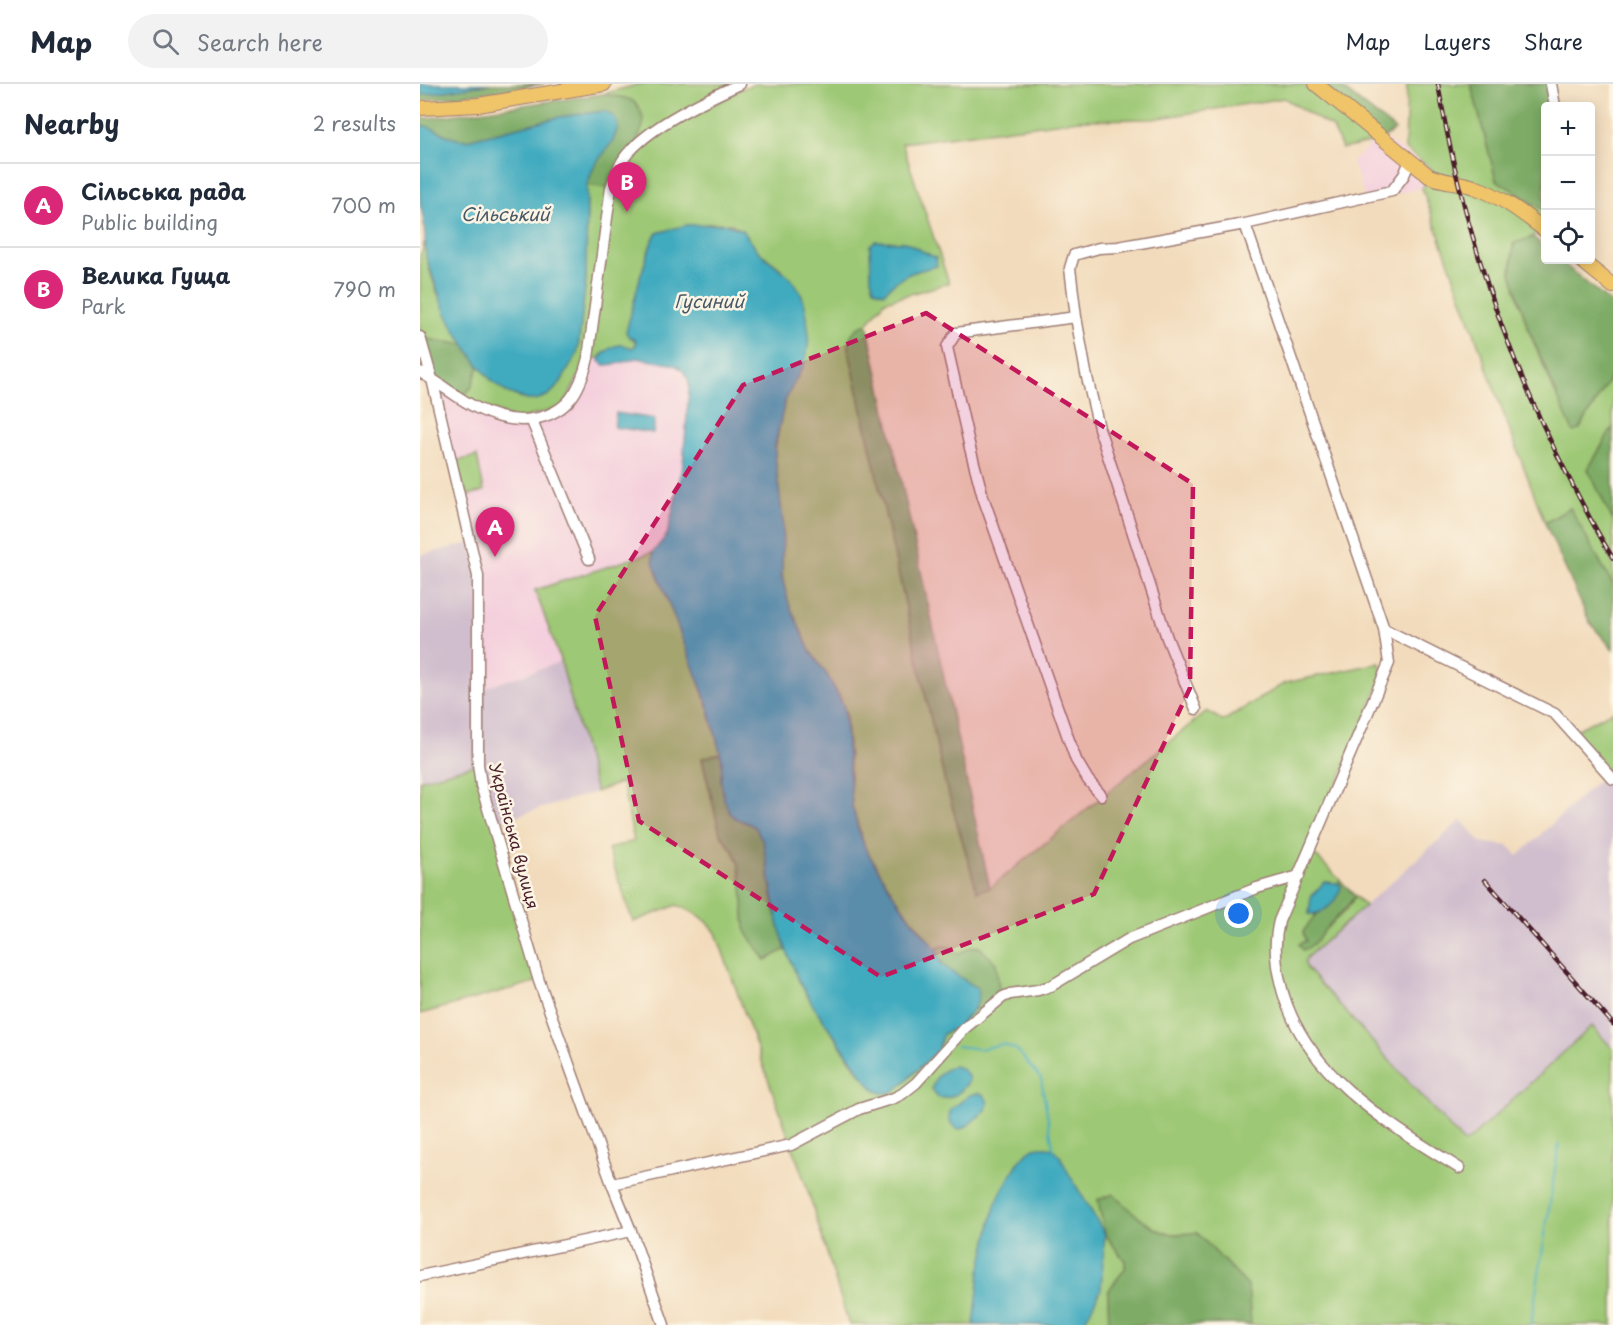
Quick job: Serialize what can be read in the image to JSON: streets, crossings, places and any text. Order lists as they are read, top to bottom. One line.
{"streets":{"street":["Українська вулиця"]},"water":["Сільський","Гусиний"],"page":{"header":"Map","search":"Search here","nav":["Map","Layers","Share"],"heading":["Nearby","2 results"],"map_buttons":["+","−"],"list":[{"mark":"A","name":"Сільська рада","note":"Public building","value":"700 m"},{"mark":"B","name":"Велика Гуща","note":"Park","value":"790 m"}],"pins":["B","A"]}}
